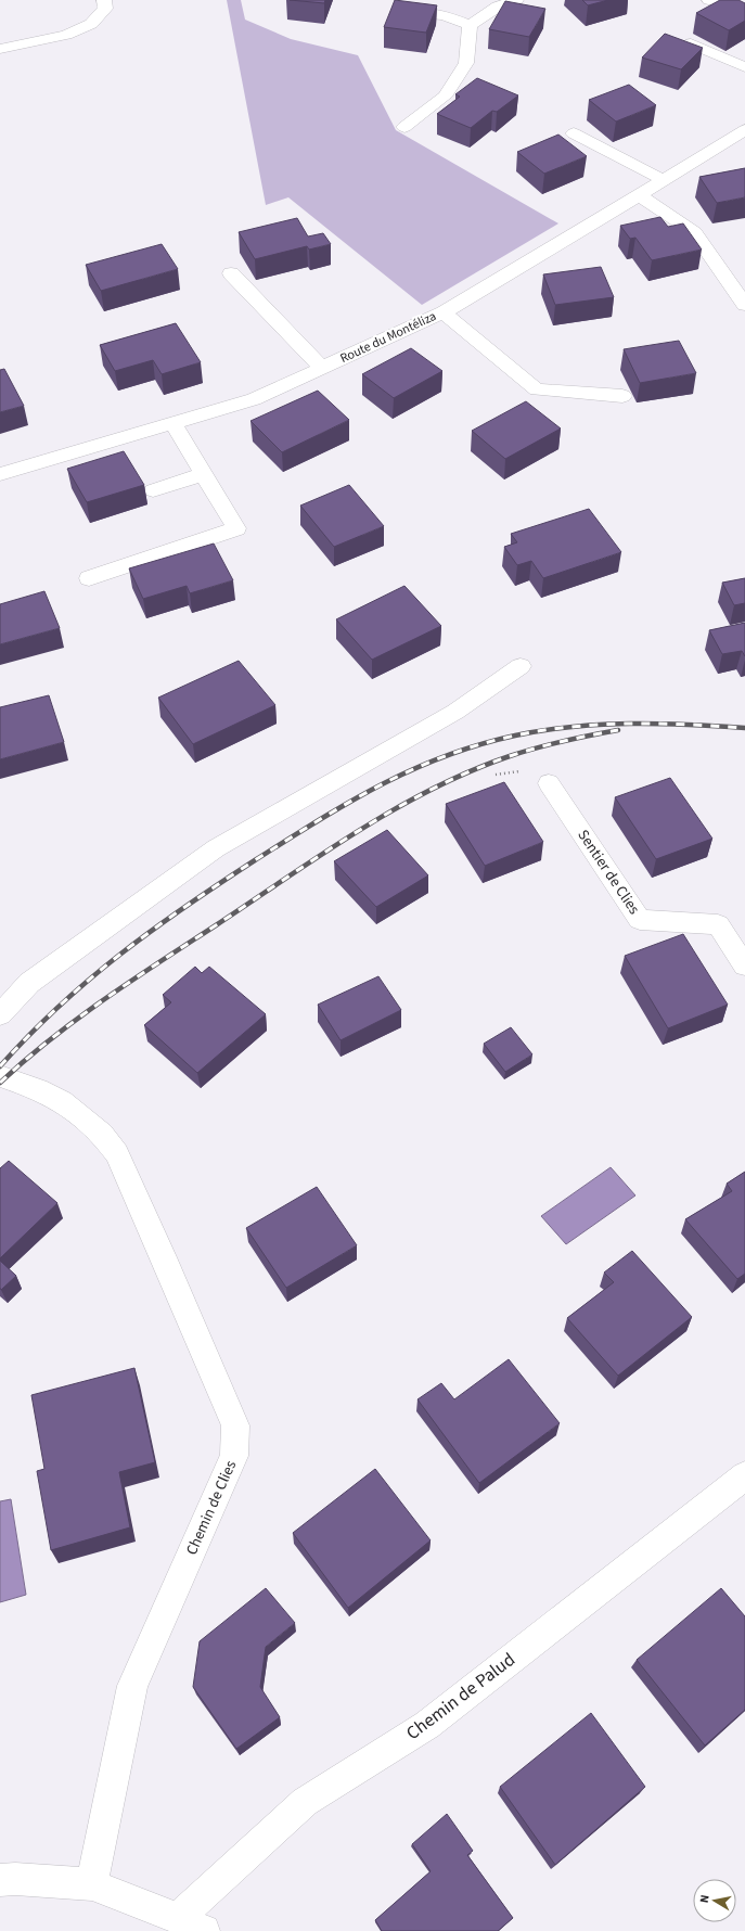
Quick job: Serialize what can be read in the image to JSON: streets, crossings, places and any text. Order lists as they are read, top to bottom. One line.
{"streets":{"street":["Route du Montéliza","Sentier de Clies","Chemin de Clies","Chemin de Palud"]},"north":"left"}
